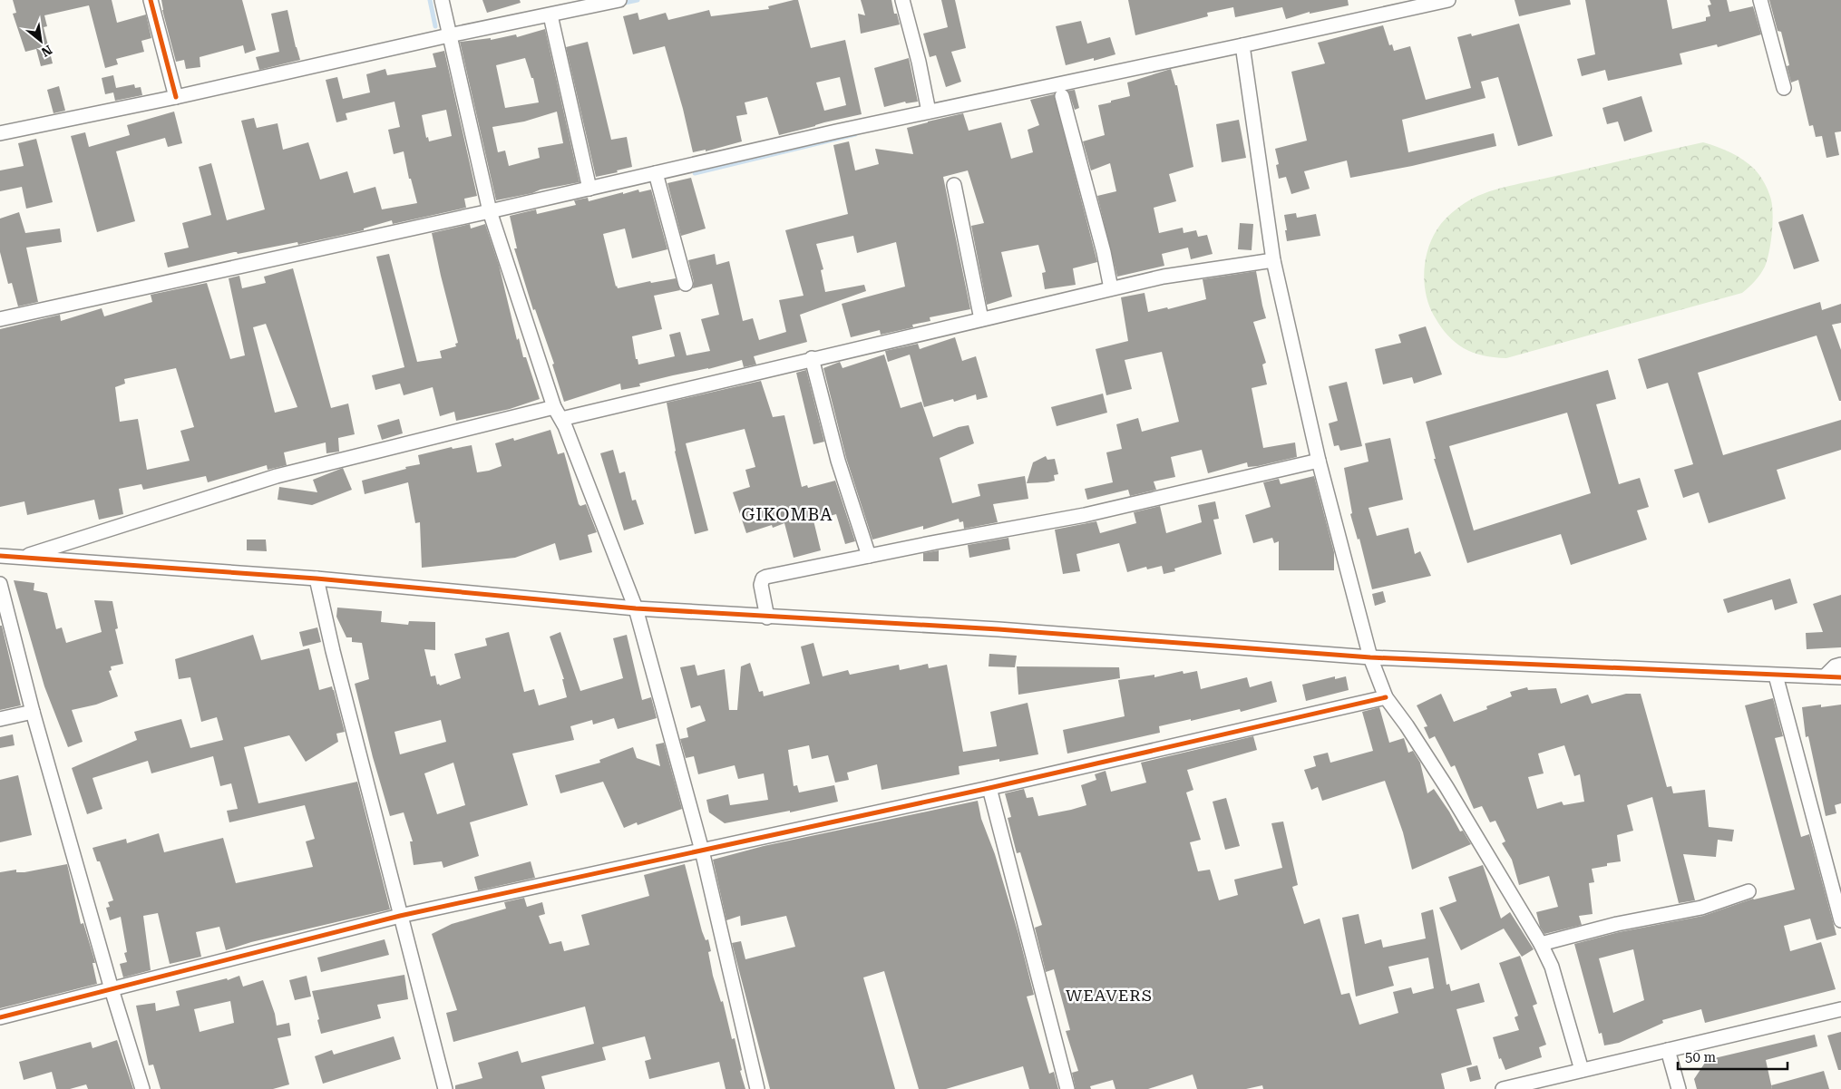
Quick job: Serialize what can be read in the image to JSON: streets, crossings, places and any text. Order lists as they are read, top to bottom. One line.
{"districts":["GIKOMBA","WEAVERS"],"scale_bar":"50 m","north":"bottom right"}
